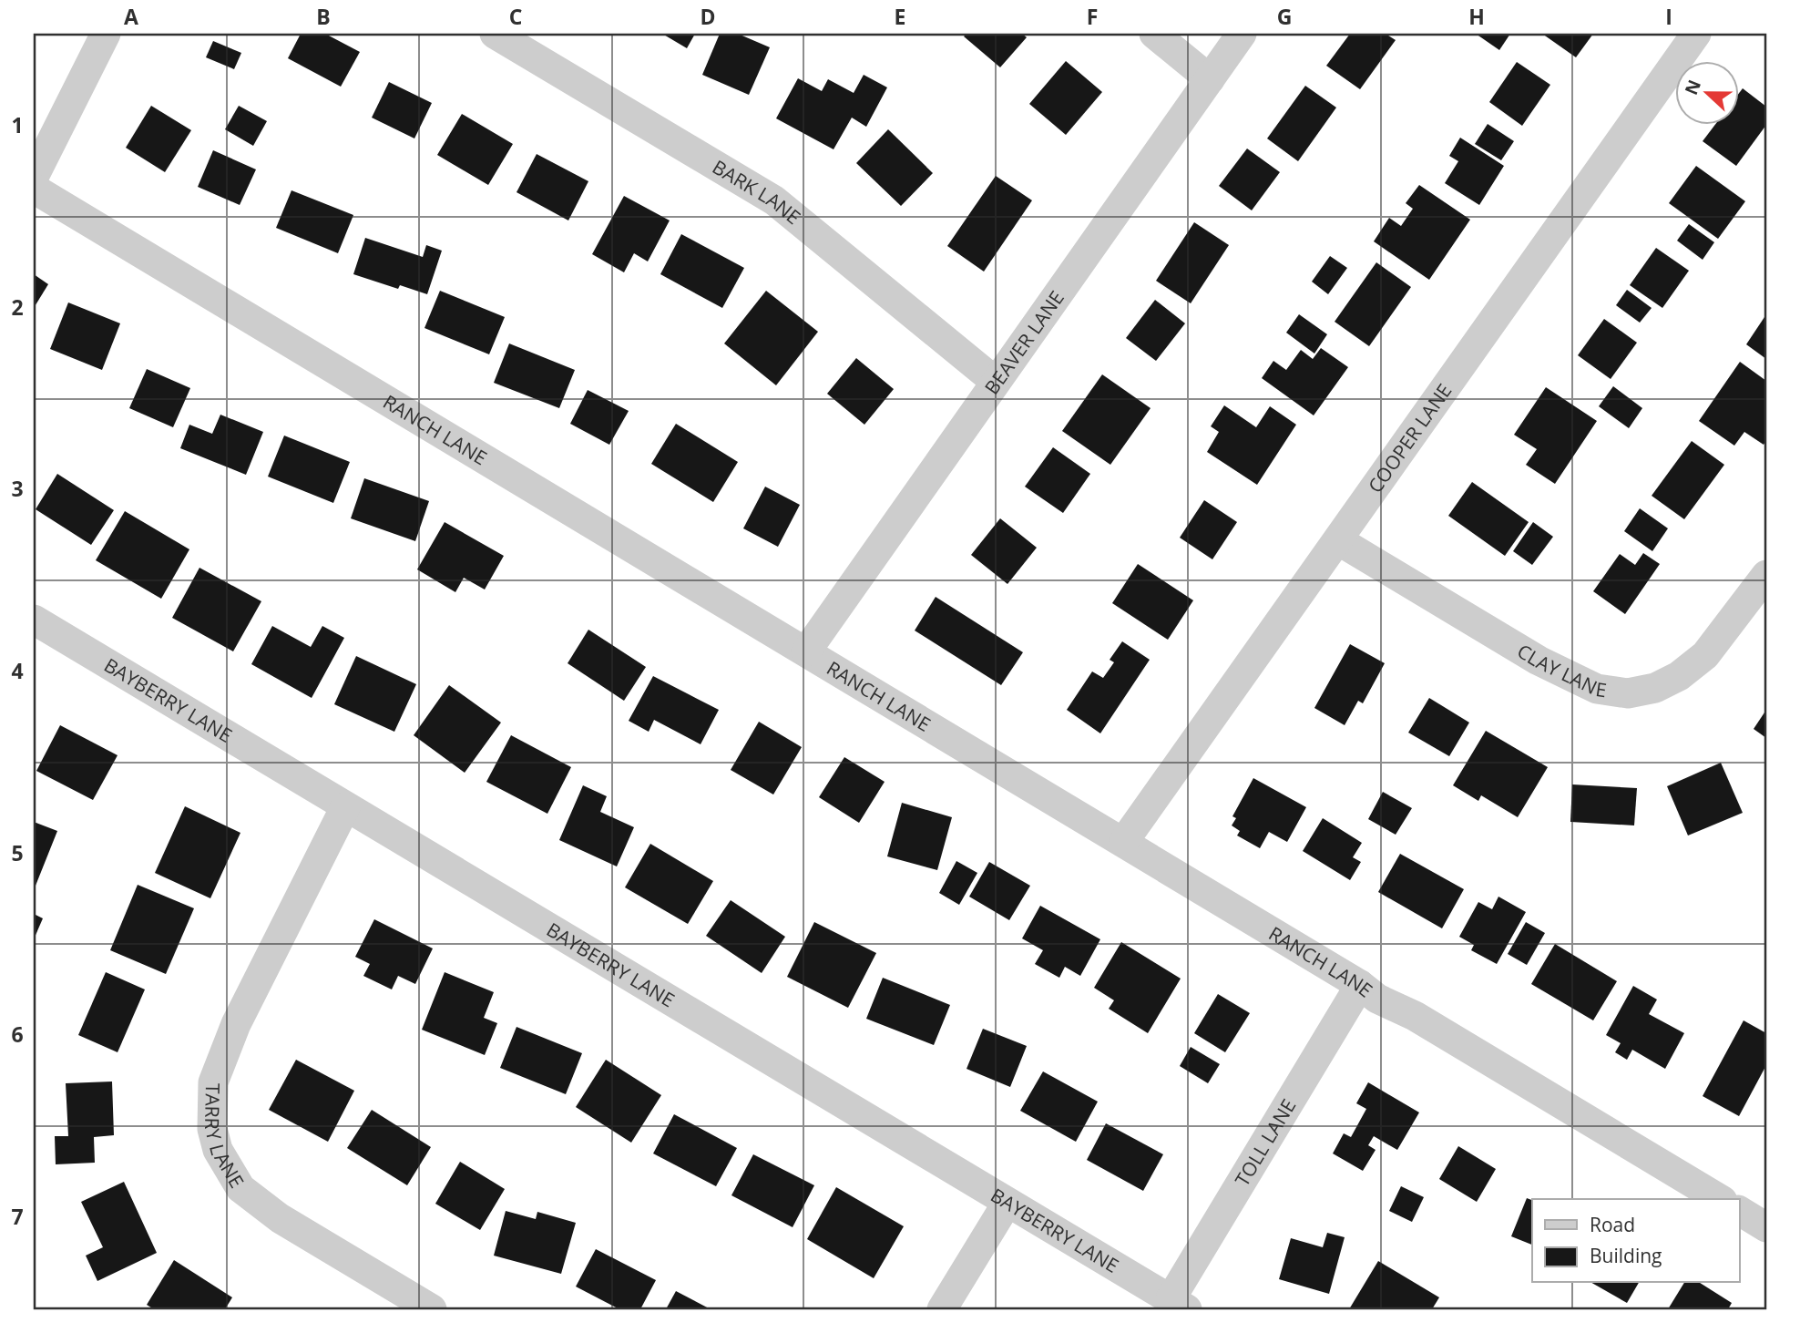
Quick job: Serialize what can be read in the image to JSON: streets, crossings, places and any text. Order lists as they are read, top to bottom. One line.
{"streets":{"street":["BARK LANE","BEAVER LANE","RANCH LANE","COOPER LANE","CLAY LANE","BAYBERRY LANE","TARRY LANE","TOLL LANE"]},"crossings":[["BARK LANE","BEAVER LANE"],["BEAVER LANE","RANCH LANE"],["RANCH LANE","COOPER LANE"],["RANCH LANE","TOLL LANE"],["COOPER LANE","CLAY LANE"],["BAYBERRY LANE","TARRY LANE"],["BAYBERRY LANE","TOLL LANE"]],"legend":["Road","Building"],"north":"left","grid":{"columns":["A","B","C","D","E","F","G","H","I"],"rows":["1","2","3","4","5","6","7"]}}
